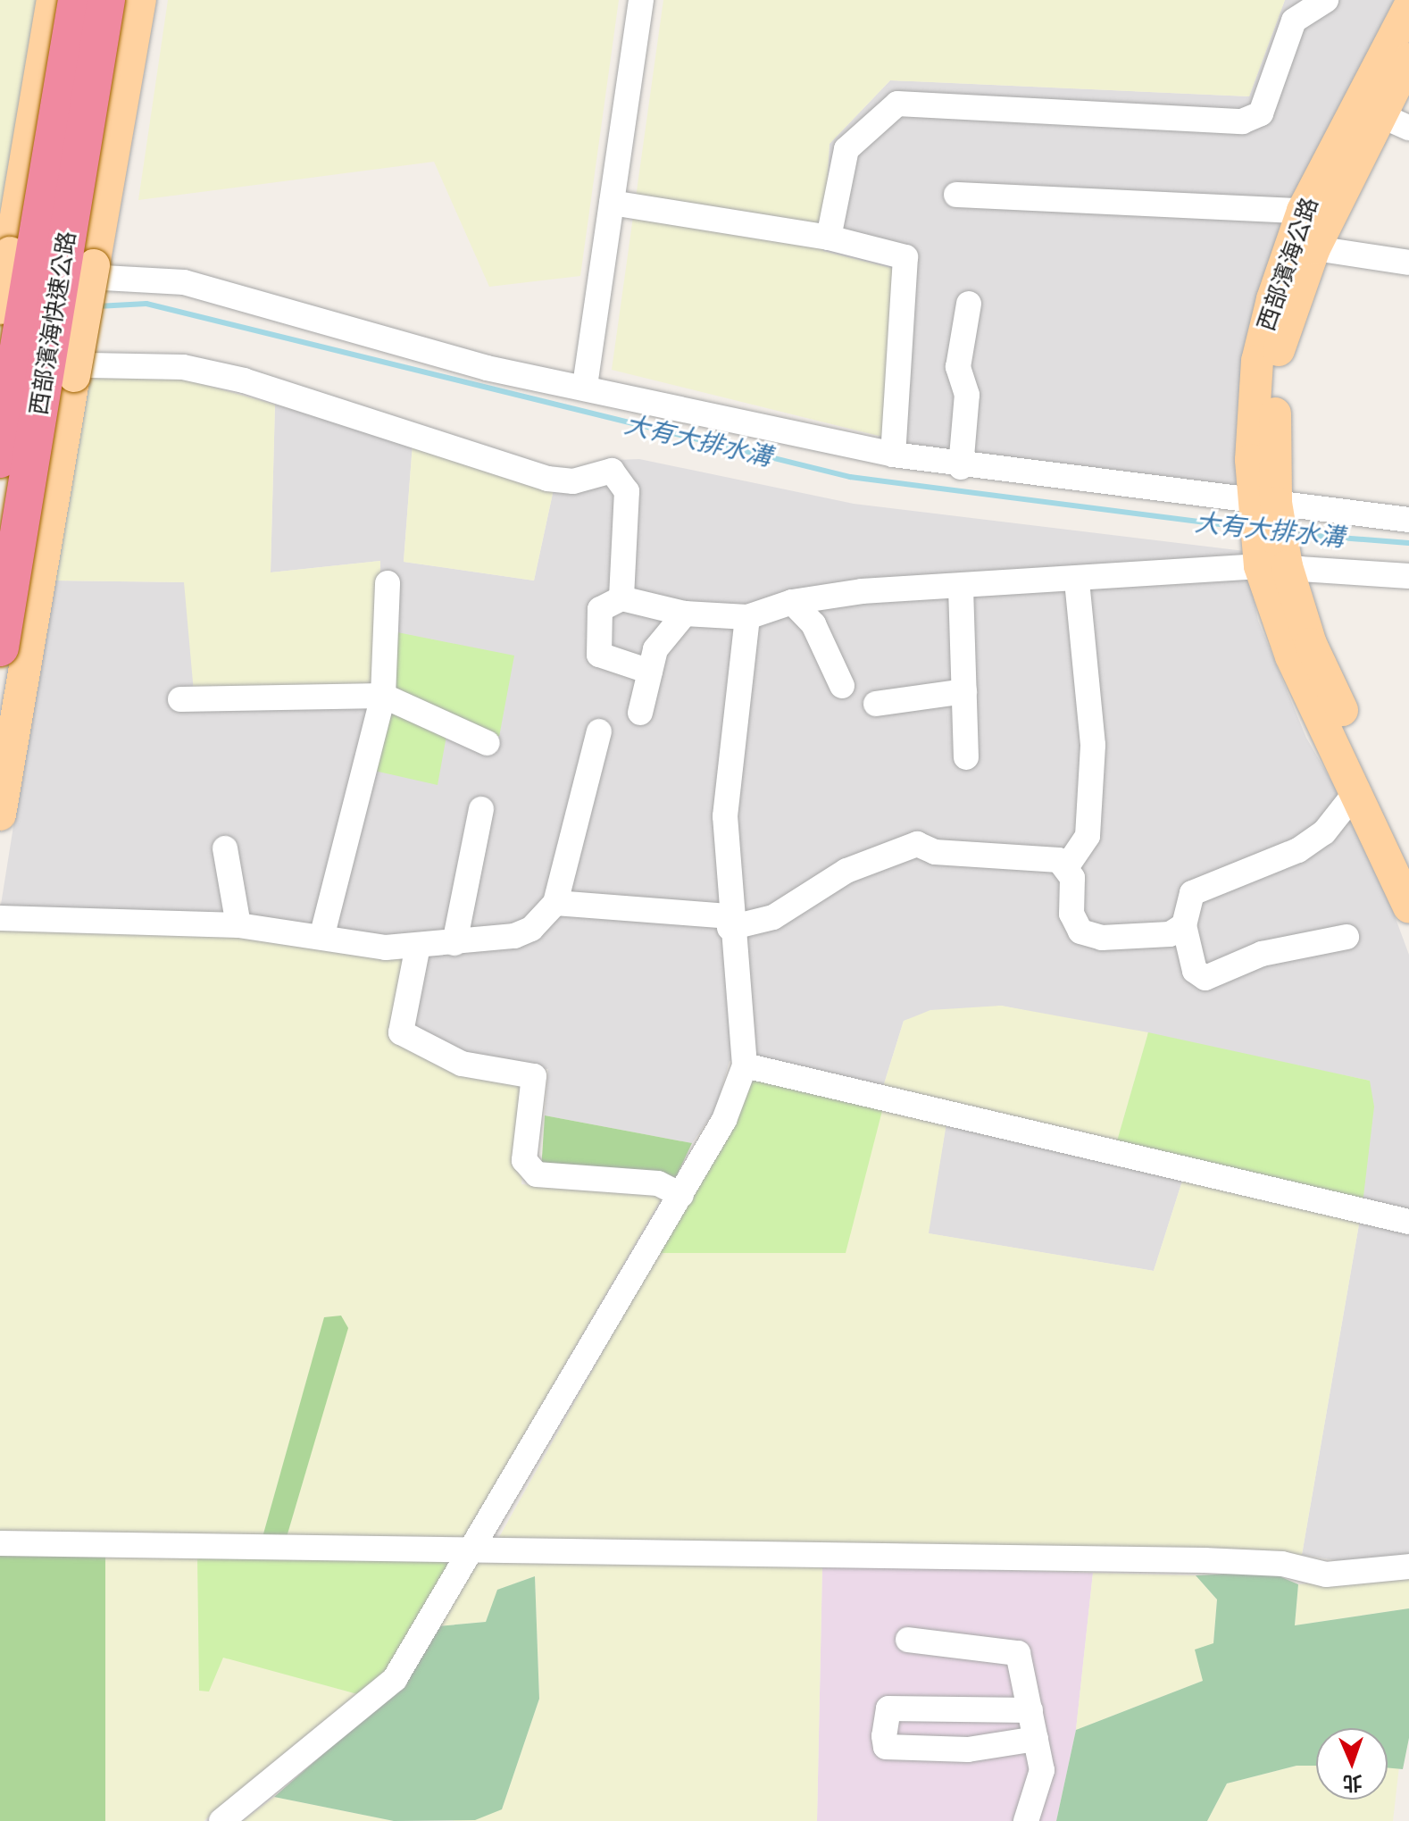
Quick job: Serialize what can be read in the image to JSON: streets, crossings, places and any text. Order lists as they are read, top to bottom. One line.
{"streets":{"highway":["西部濱海快速公路"],"main road":["西部濱海公路"]},"water":["大有大排水溝"],"north":"bottom"}
